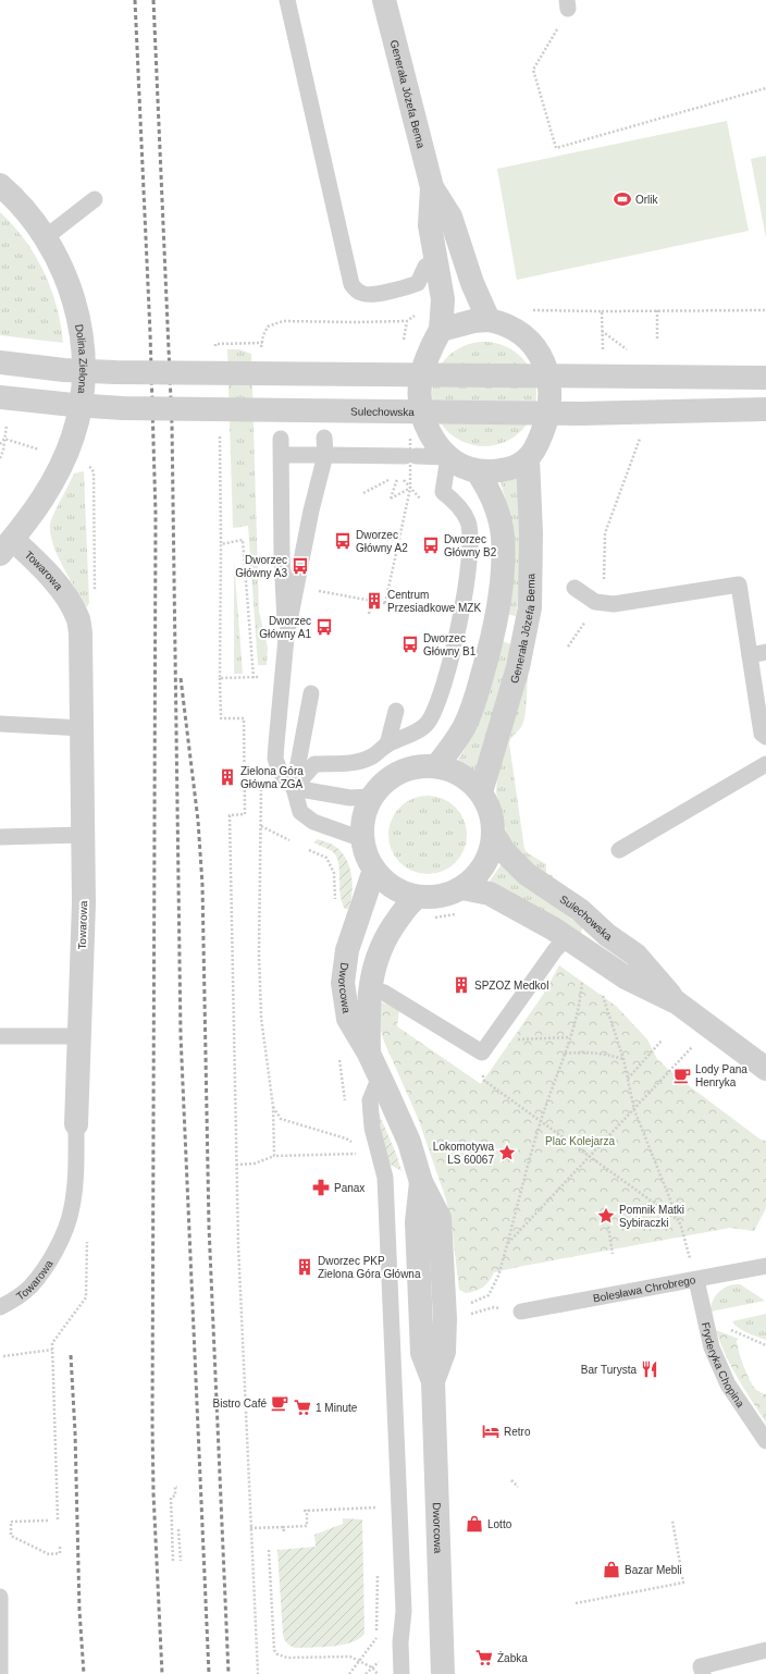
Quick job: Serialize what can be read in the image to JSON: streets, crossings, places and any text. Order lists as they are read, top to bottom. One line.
{"streets":{"street":["Generała Józefa Bema","Dolina Zielona","Sulechowska","Towarowa","Dworcowa"],"lane":["Bolesława Chrobrego","Fryderyka Chopina"]},"crossings":[["Generała Józefa Bema","Sulechowska"],["Generała Józefa Bema","Dworcowa"],["Dolina Zielona","Towarowa"],["Sulechowska","Dworcowa"],["Bolesława Chrobrego","Fryderyka Chopina"]],"parks":["Plac Kolejarza"],"places":{"sports":["Orlik"],"bus stop":["Dworzec Główny A2","Dworzec Główny B2","Dworzec Główny A3","Dworzec Główny A1","Dworzec Główny B1"],"building":["Centrum Przesiadkowe MZK","Zielona Góra Główna ZGA","SPZOZ Medkol","Dworzec PKP Zielona Góra Główna"],"cafe":["Lody Pana Henryka","Bistro Café"],"place":["Lokomotywa LS 60067","Pomnik Matki Sybiraczki"],"pharmacy":["Panax"],"restaurant":["Bar Turysta"],"supermarket":["1 Minute","Żabka"],"hotel":["Retro"],"shop":["Lotto","Bazar Mebli"]}}
